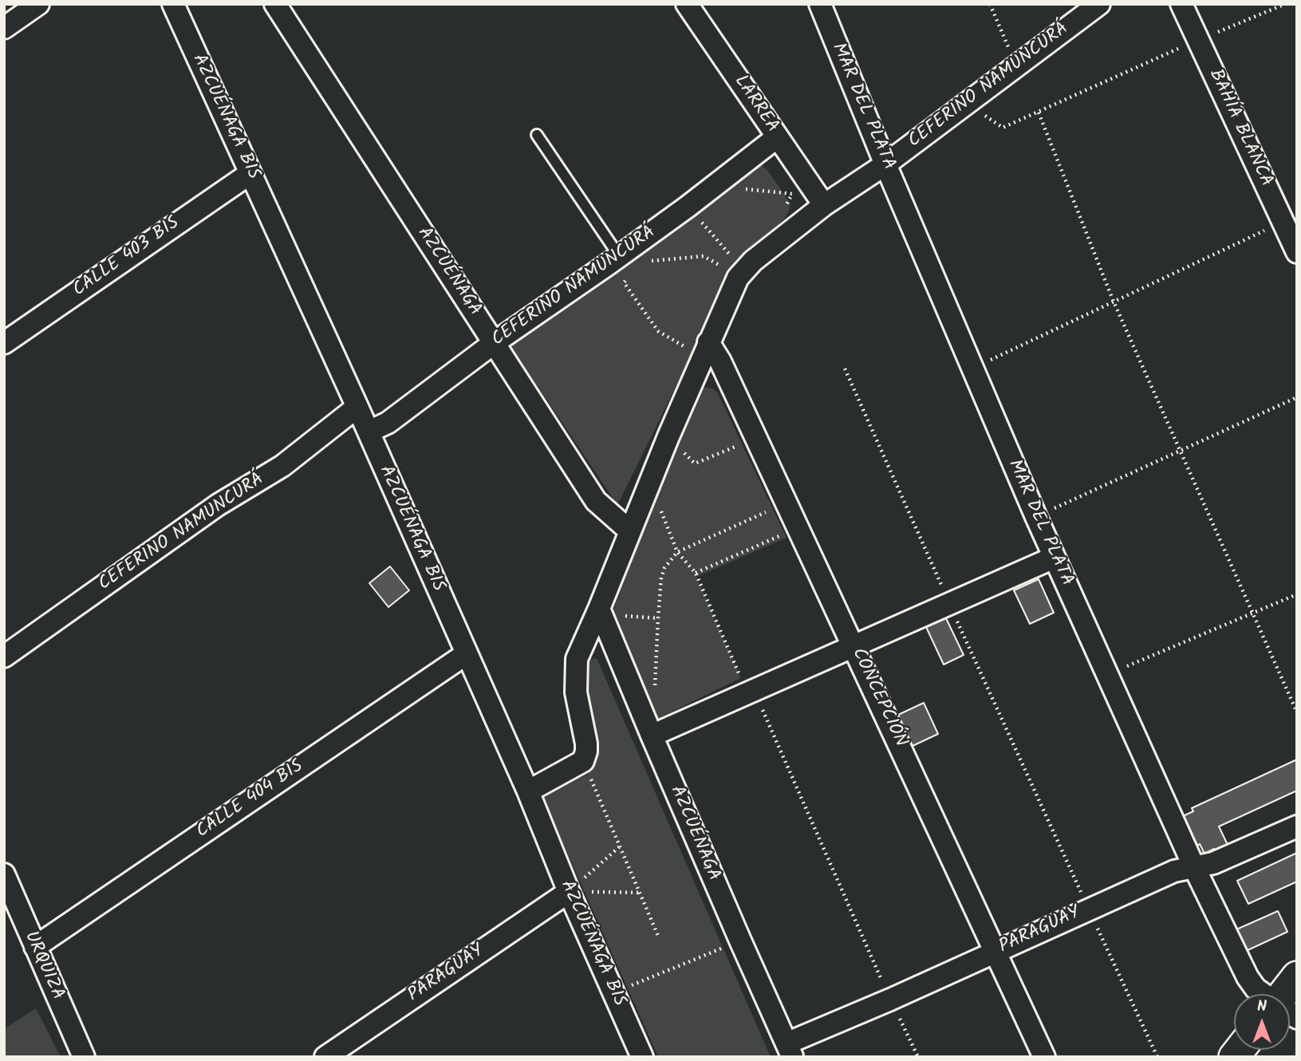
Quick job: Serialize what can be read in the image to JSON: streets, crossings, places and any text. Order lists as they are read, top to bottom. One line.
{"streets":{"street":["CEFERINO NAMUNCURÁ","LARREA","MAR DEL PLATA","AZCUÉNAGA BIS","BAHÍA BLANCA","CALLE 403 BIS","AZCUÉNAGA","CONCEPCIÓN","CALLE 404 BIS","PARAGUAY","URQUIZA"]},"crossings":[["CEFERINO NAMUNCURÁ","LARREA"],["CEFERINO NAMUNCURÁ","MAR DEL PLATA"],["CEFERINO NAMUNCURÁ","AZCUÉNAGA BIS"],["CEFERINO NAMUNCURÁ","AZCUÉNAGA"],["CEFERINO NAMUNCURÁ","CONCEPCIÓN"],["MAR DEL PLATA","PARAGUAY"],["AZCUÉNAGA BIS","CALLE 403 BIS"],["AZCUÉNAGA BIS","CALLE 404 BIS"],["AZCUÉNAGA BIS","PARAGUAY"],["AZCUÉNAGA","PARAGUAY"],["CONCEPCIÓN","PARAGUAY"],["CALLE 404 BIS","URQUIZA"]],"north":"top"}
